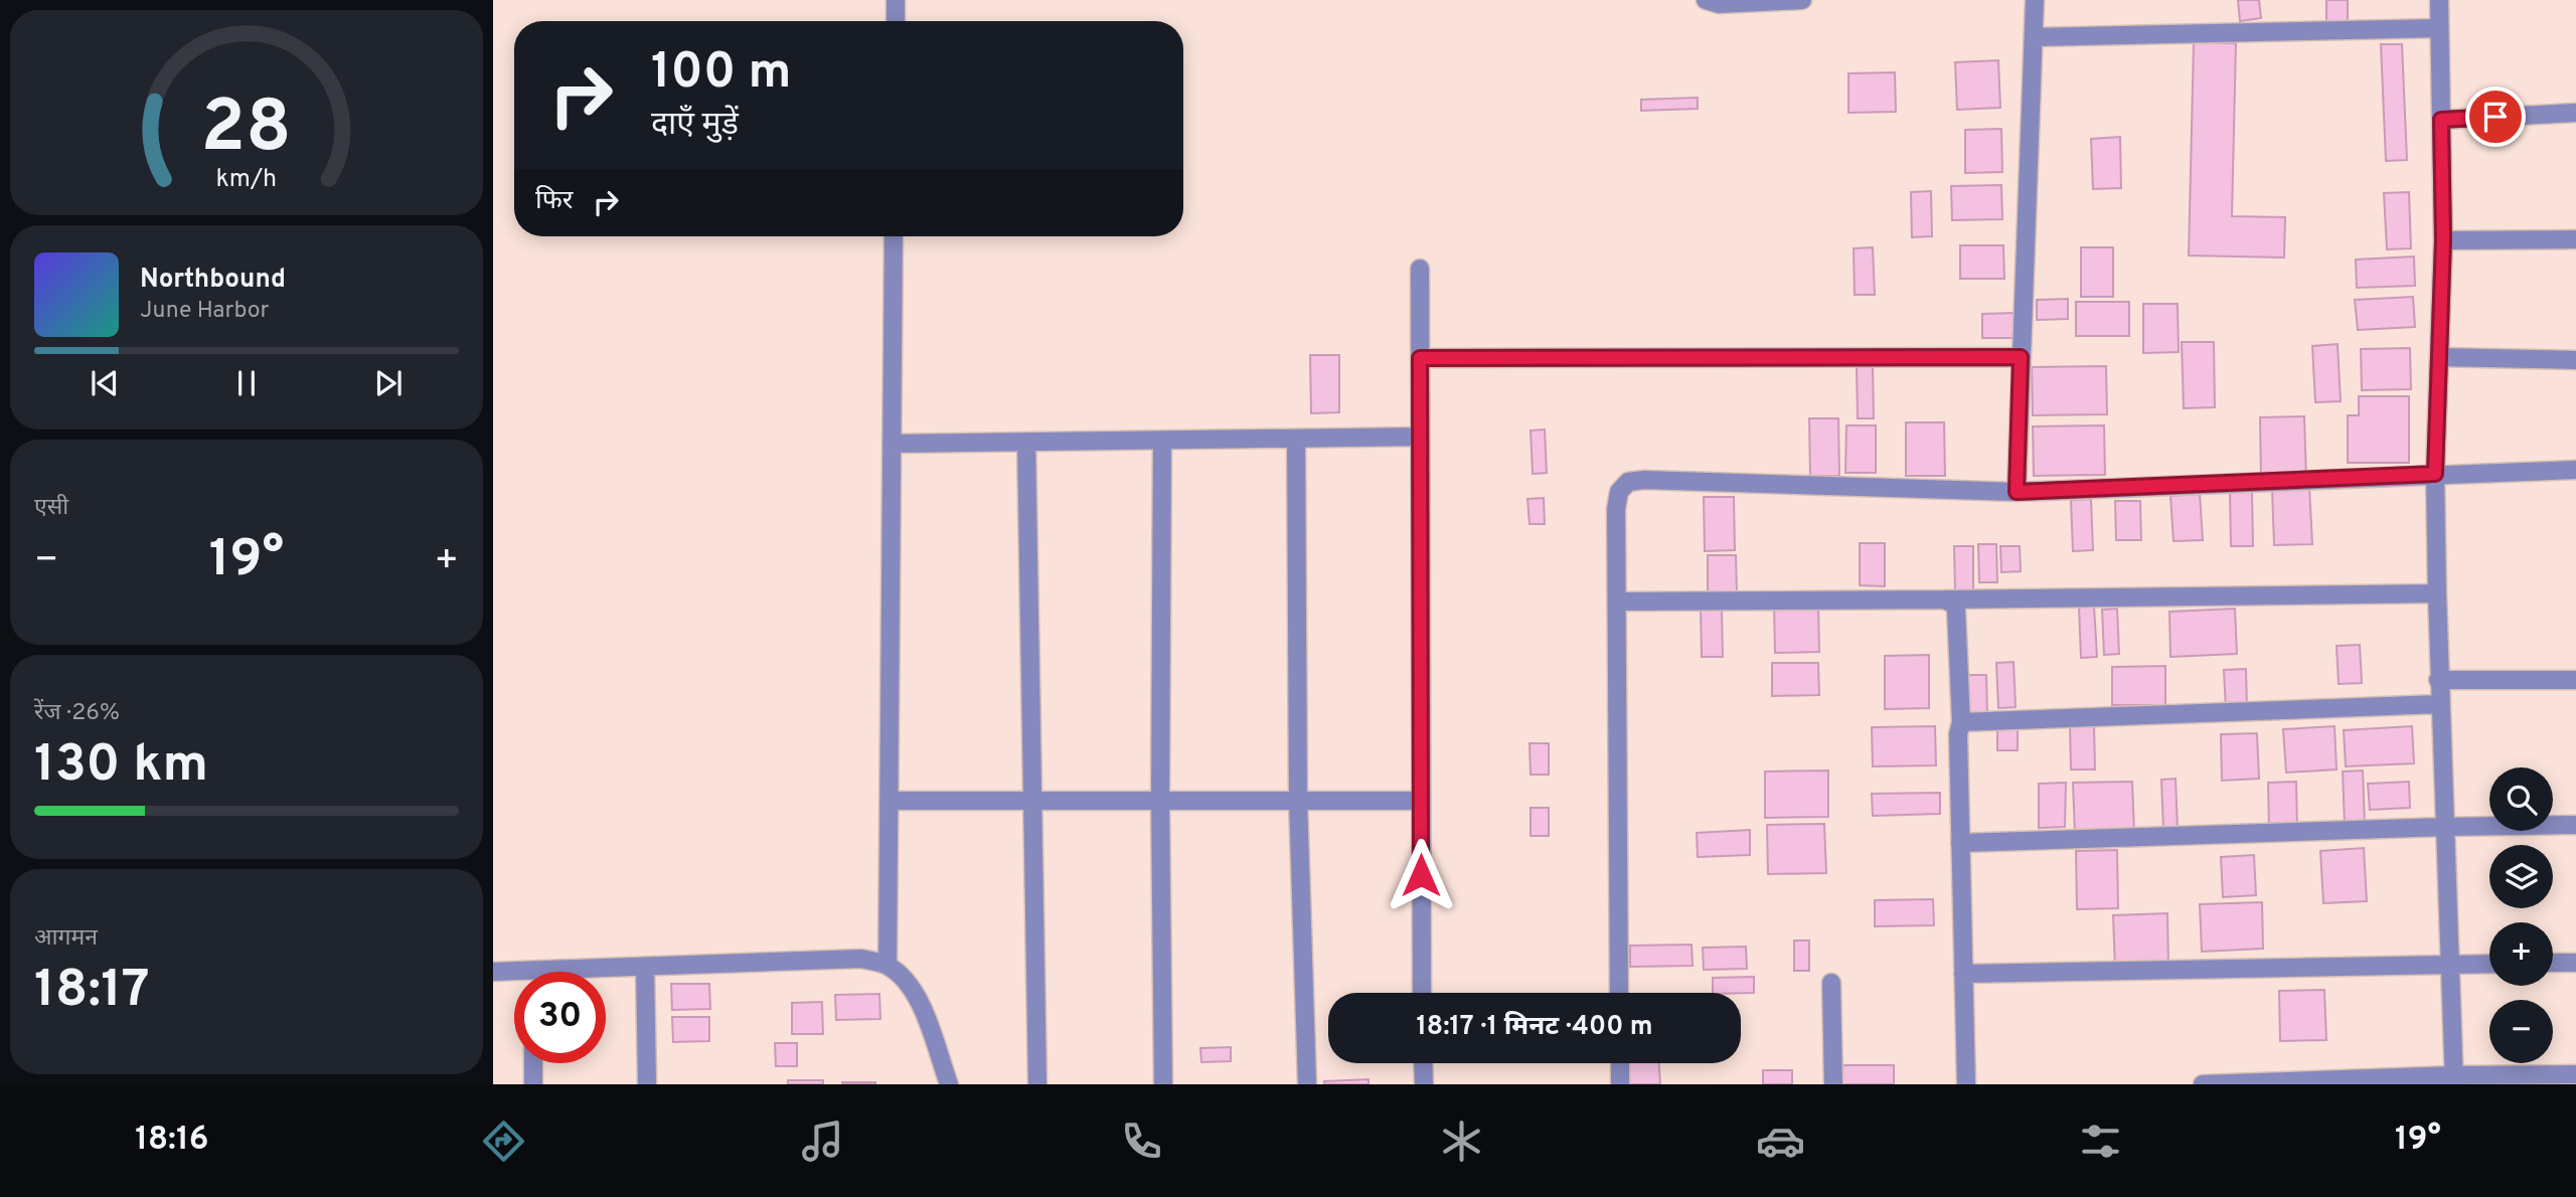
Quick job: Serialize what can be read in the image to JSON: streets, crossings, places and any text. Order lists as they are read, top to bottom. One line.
{"page":{"turn":["100 m","दाएँ मुड़ें"],"then":"फिर","song":["Northbound","June Harbor"],"tile":["एसी",["रेंज · 26%","130 km"],["आगमन","18:17"]],"heat":["−","19°","+"],"map_buttons":["+","−"],"limit":"30","trip":"18:17 · 1 मिनट · 400 m","tabs":["18:16","19°"],"gauge":["28","km/h"]}}
